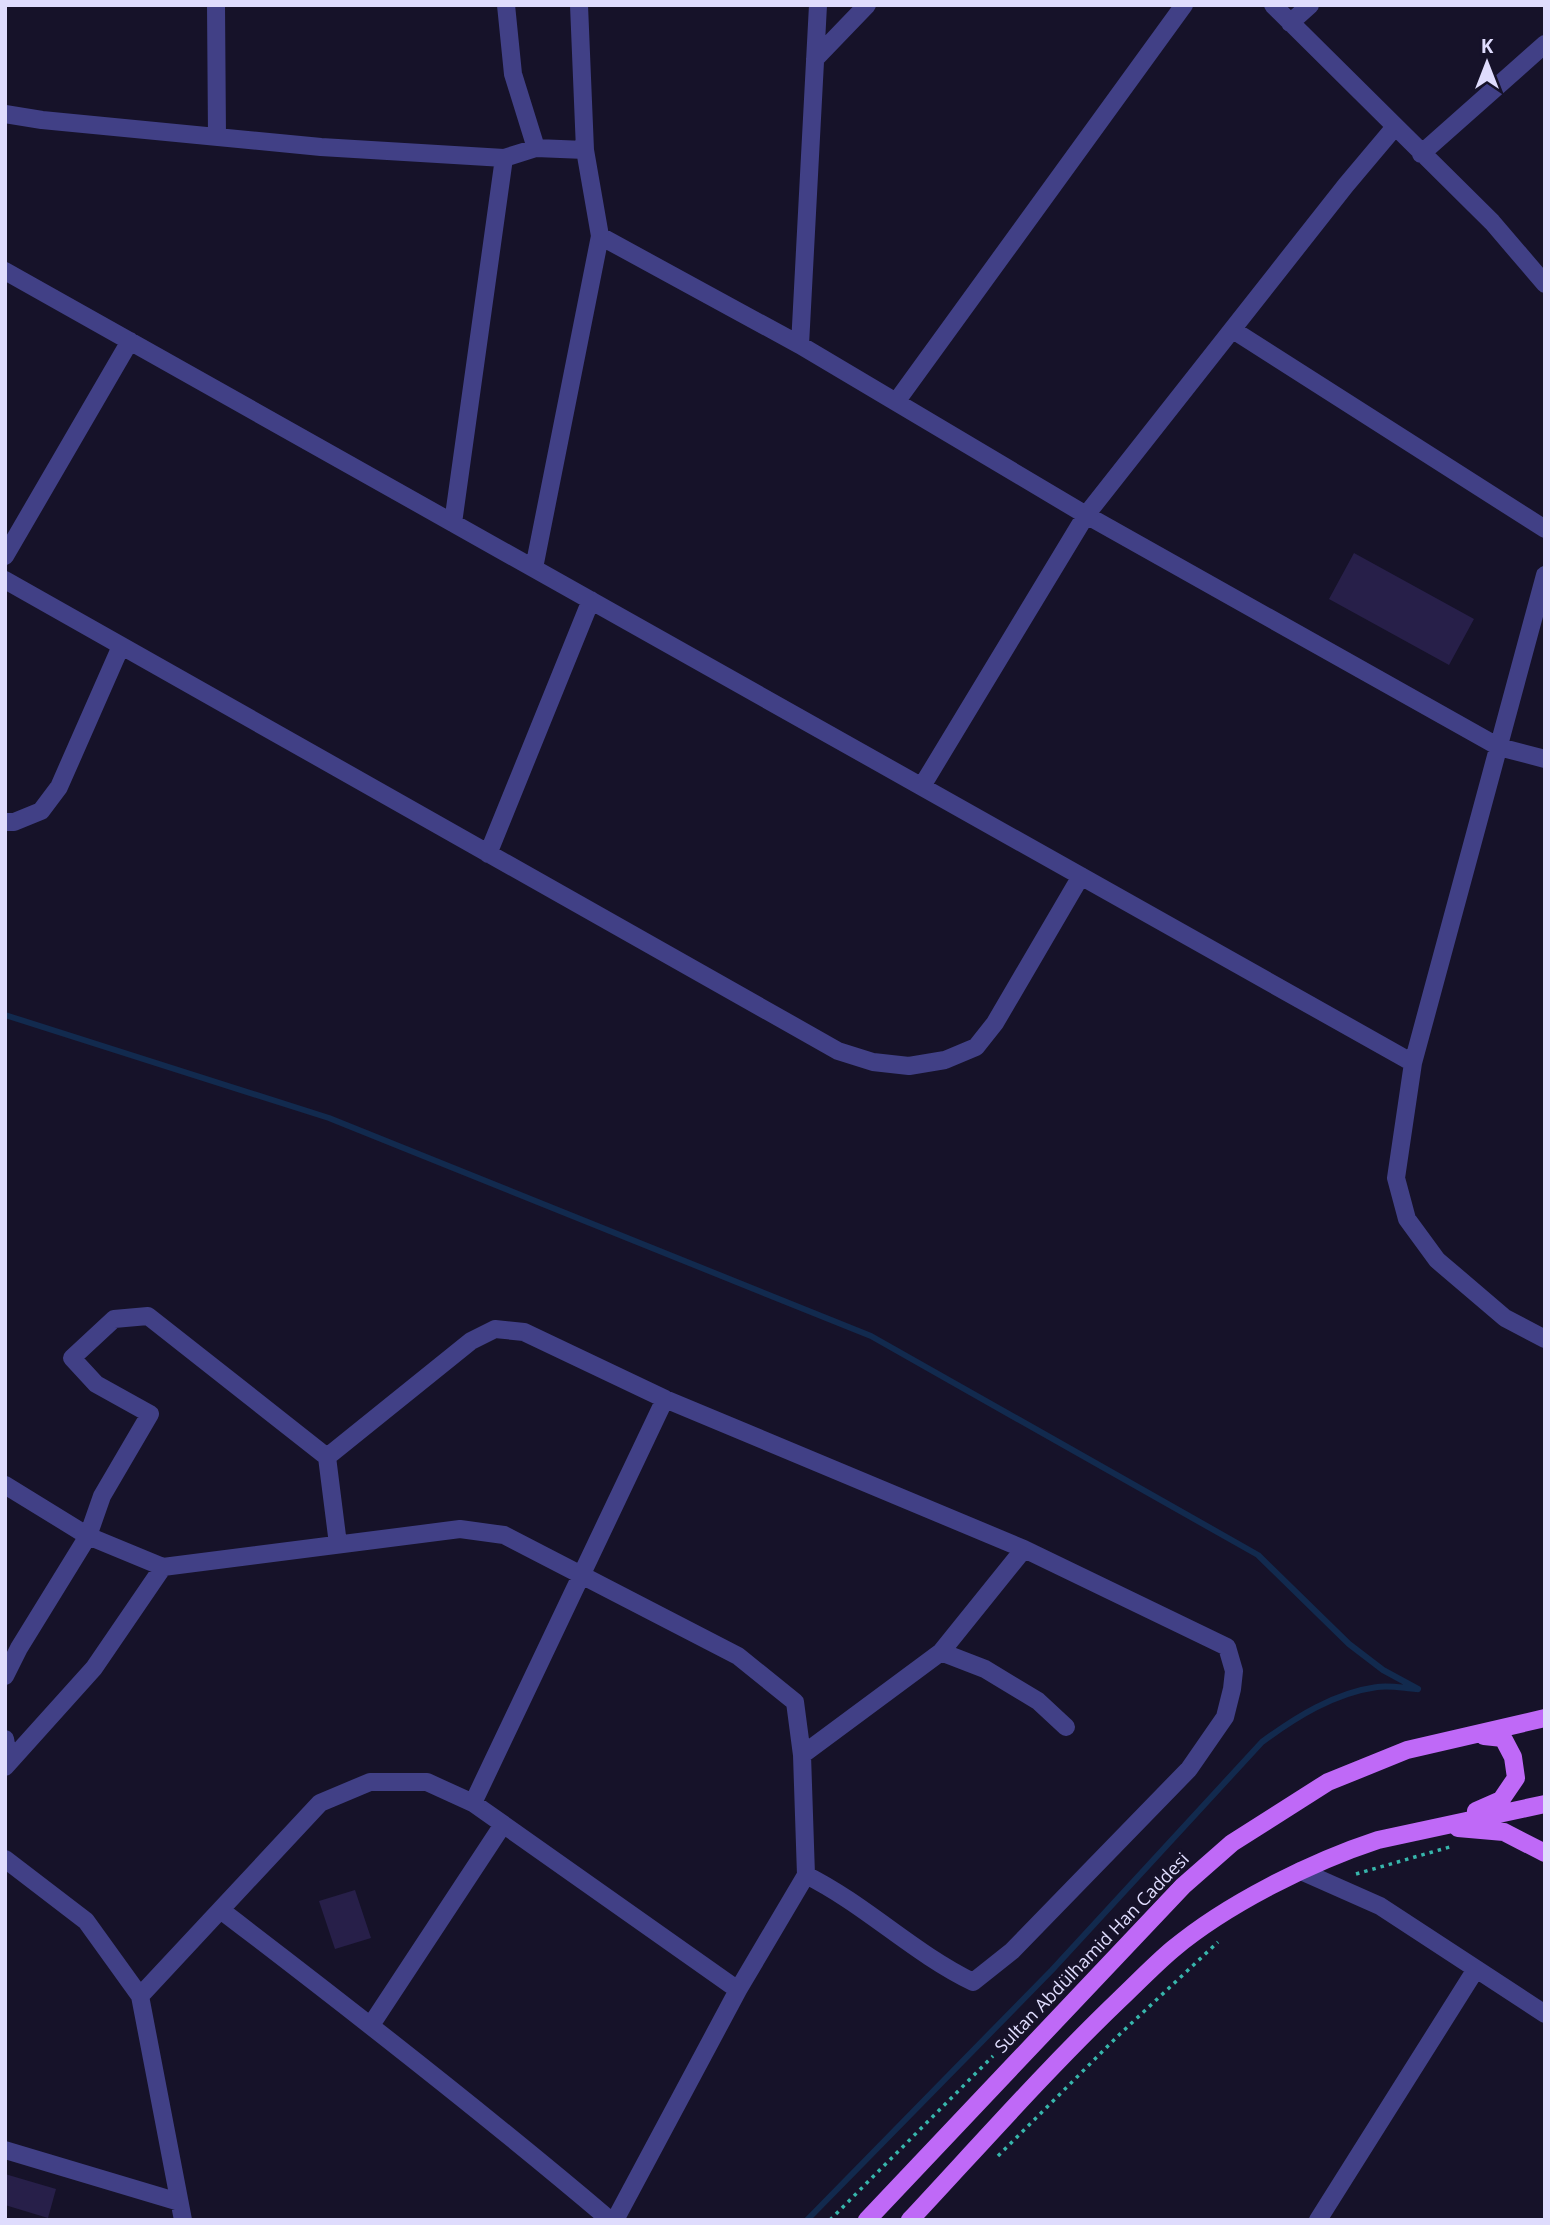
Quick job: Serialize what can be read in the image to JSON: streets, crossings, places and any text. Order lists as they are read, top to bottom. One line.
{"streets":{"main road":["Sultan Abdülhamid Han Caddesi"]},"north":"top"}
